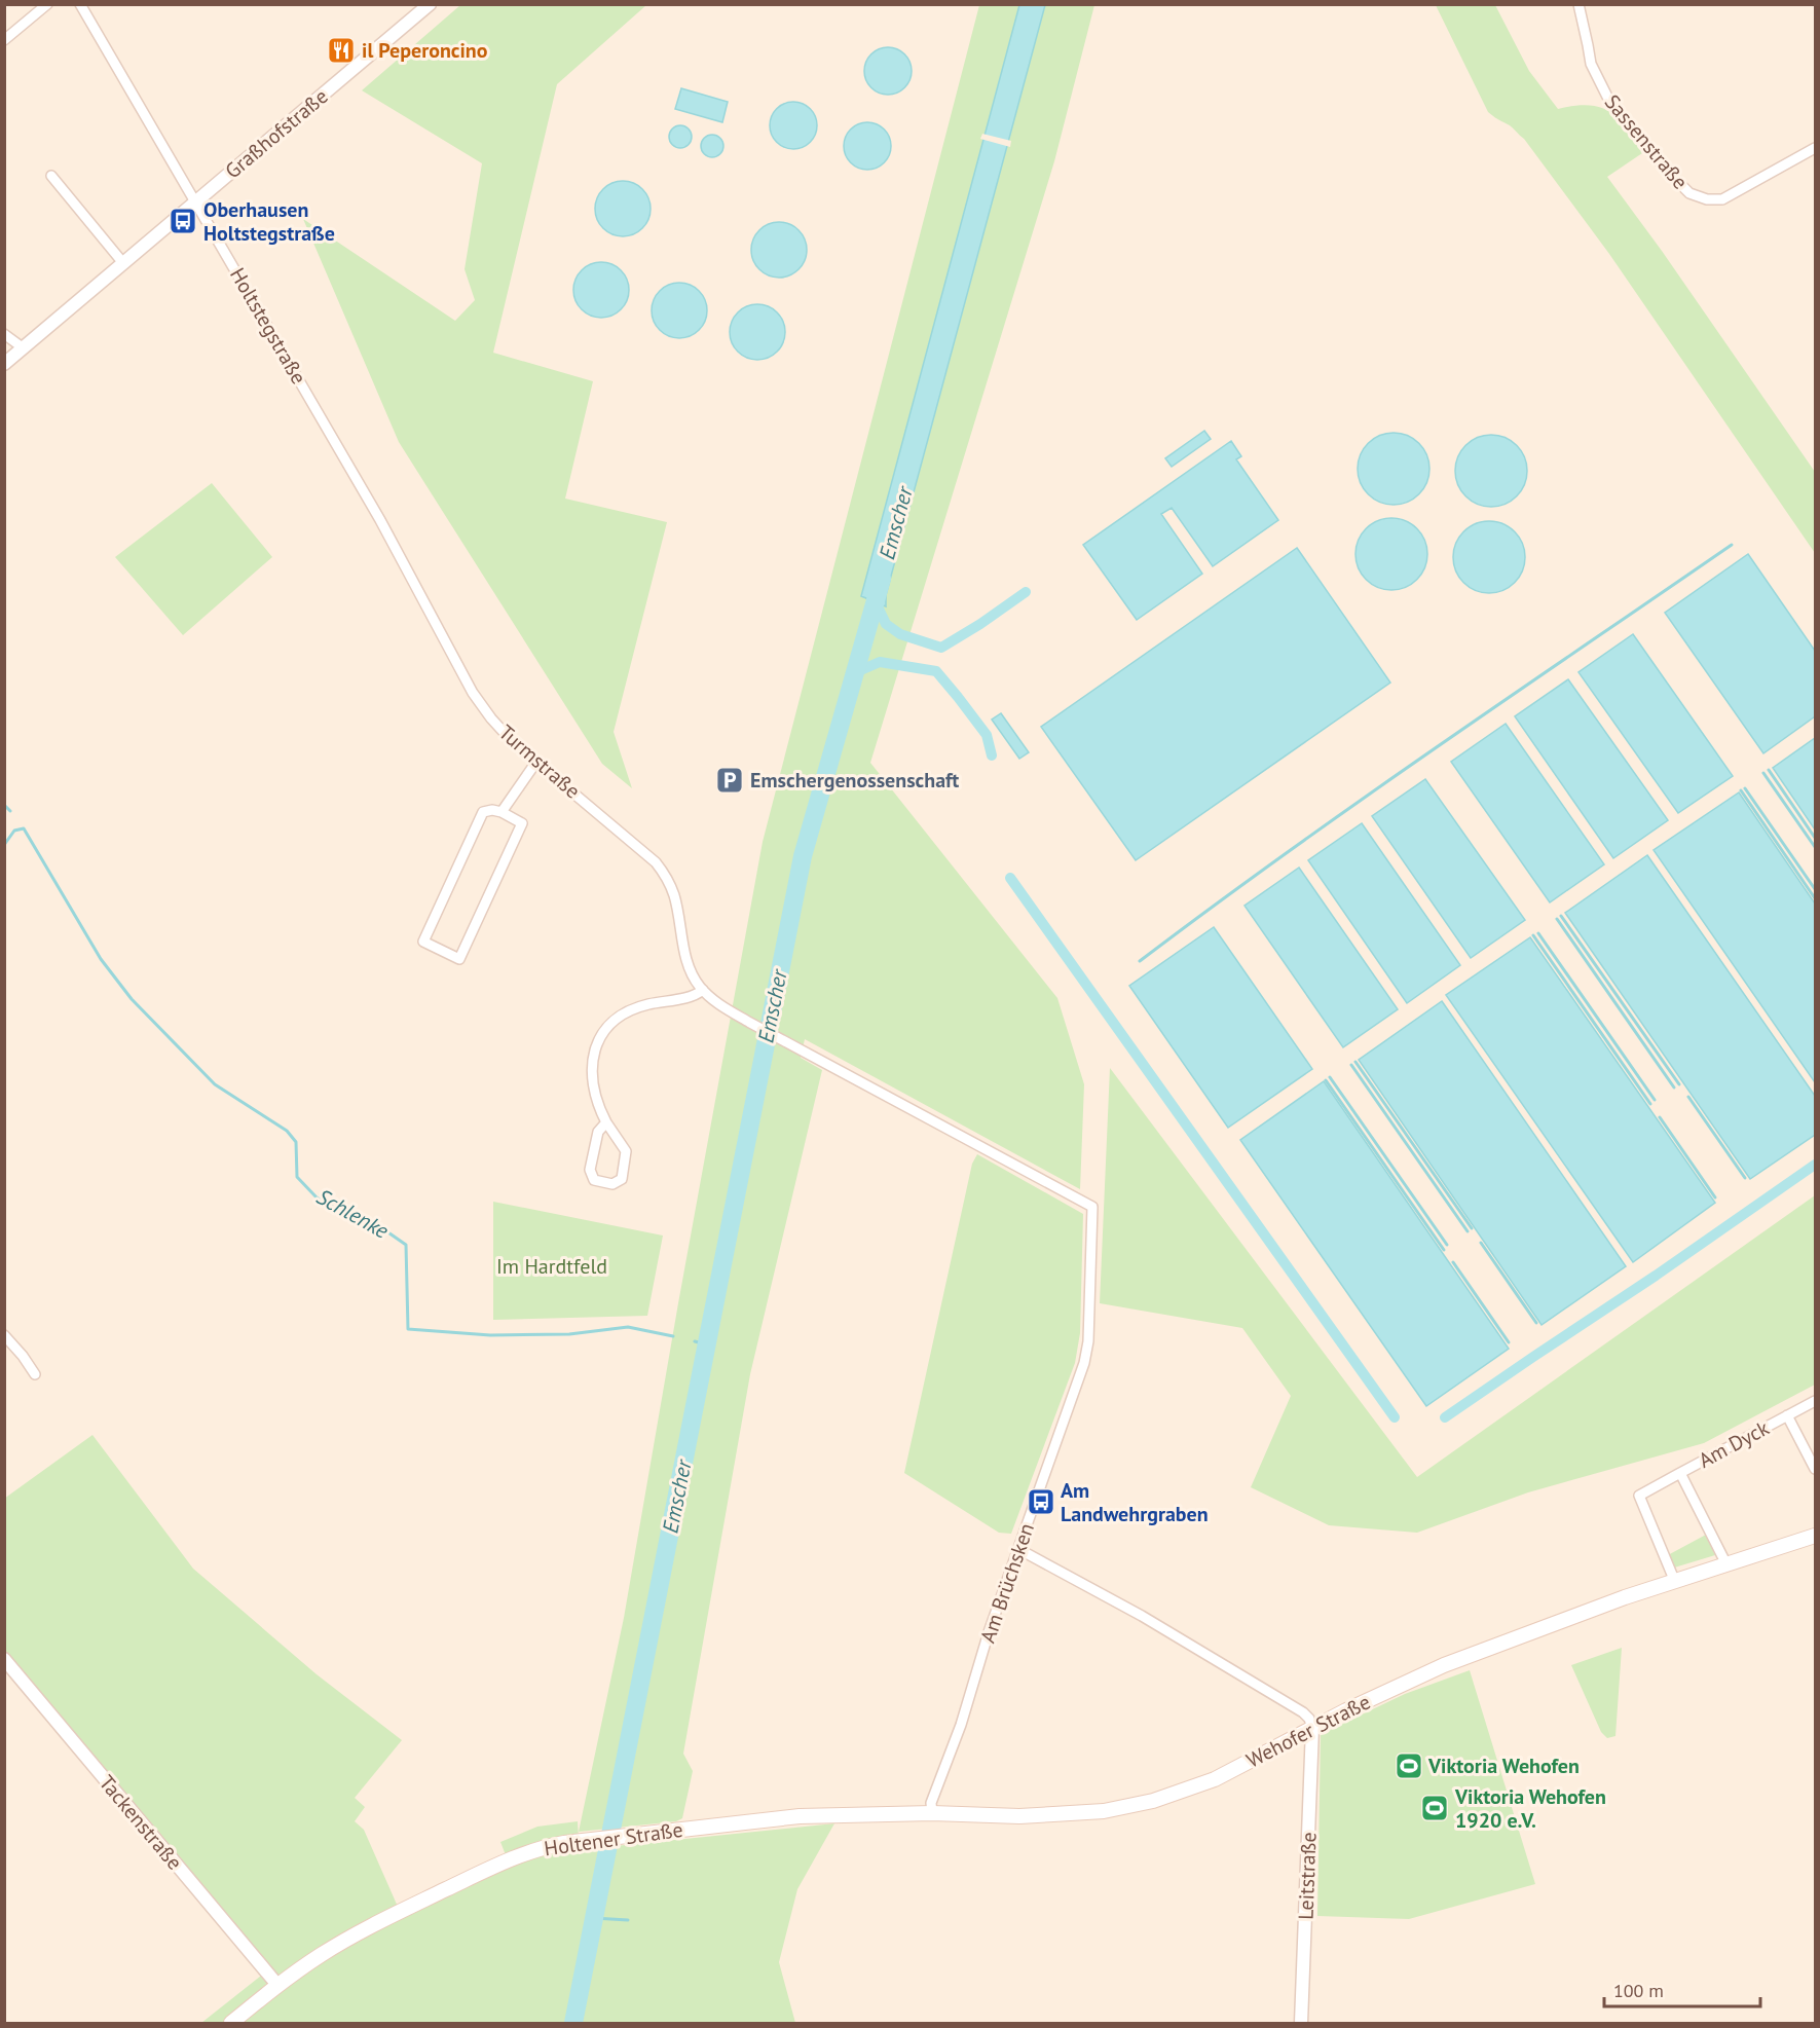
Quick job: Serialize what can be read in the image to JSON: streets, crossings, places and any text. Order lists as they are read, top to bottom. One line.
{"streets":{"main road":["Wehofer Straße","Holtener Straße"],"street":["Graßhofstraße","Sassenstraße","Holtstegstraße","Turmstraße","Am Dyck","Am Brüchsken","Tackenstraße","Leitstraße"]},"crossings":[["Graßhofstraße","Holtstegstraße"],["Holtstegstraße","Turmstraße"],["Turmstraße","Am Brüchsken"],["Am Dyck","Wehofer Straße"],["Am Brüchsken","Wehofer Straße"],["Am Brüchsken","Holtener Straße"],["Wehofer Straße","Holtener Straße"],["Wehofer Straße","Leitstraße"],["Tackenstraße","Holtener Straße"]],"water":["Emscher","Schlenke"],"parks":["Im Hardtfeld"],"places":{"restaurant":["il Peperoncino"],"bus stop":["Oberhausen Holtstegstraße","Am Landwehrgraben"],"parking":["Emschergenossenschaft"],"sports":["Viktoria Wehofen","Viktoria Wehofen 1920 e.V."]},"scale_bar":"100 m"}
